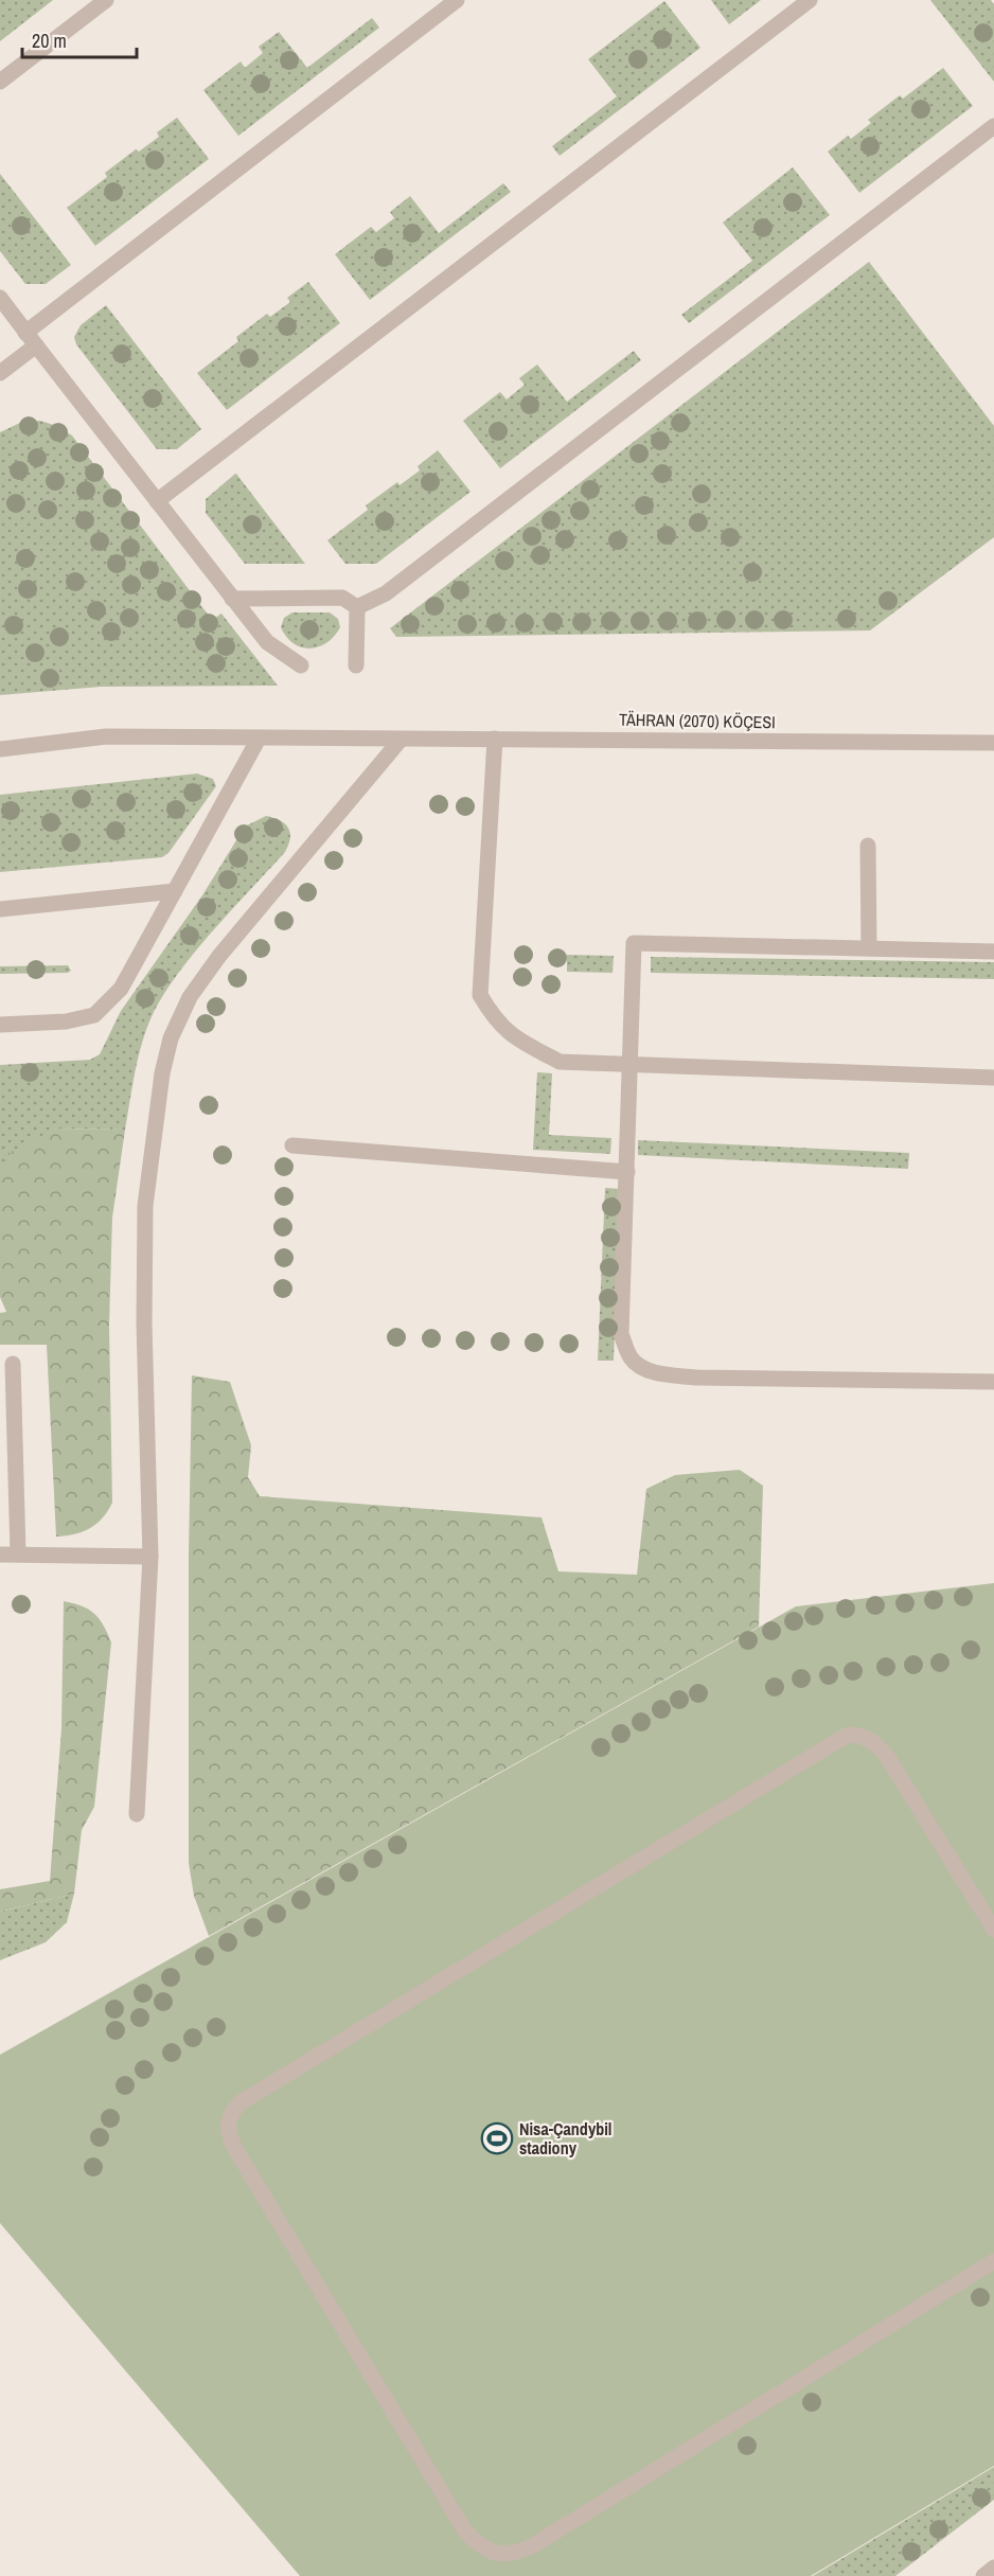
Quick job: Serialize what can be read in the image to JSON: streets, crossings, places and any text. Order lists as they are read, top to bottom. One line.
{"streets":{"street":["TÄHRAN (2070) KÖÇESI"]},"places":{"sports":["Nisa-Çandybil stadiony"]},"scale_bar":"20 m"}
